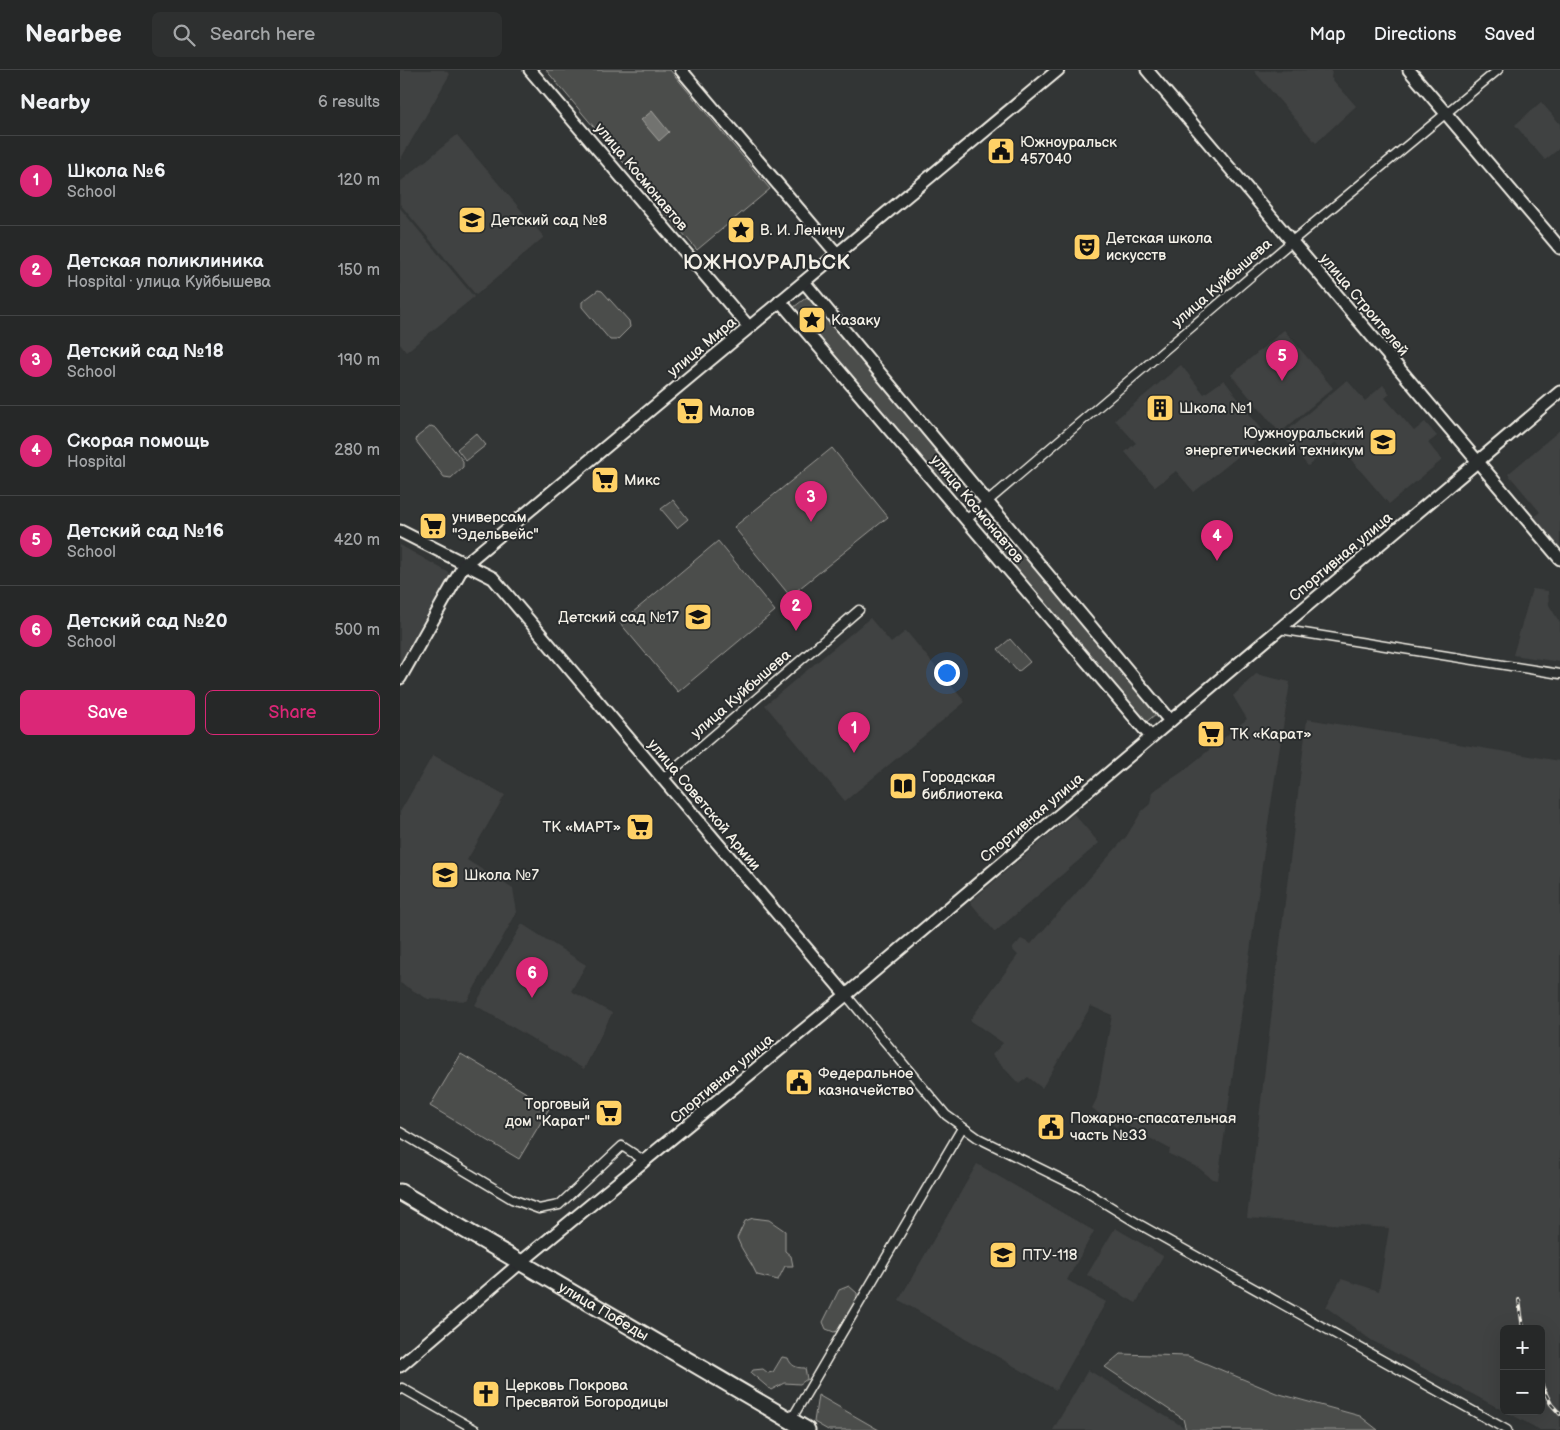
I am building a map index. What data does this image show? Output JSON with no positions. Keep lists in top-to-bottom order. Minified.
{"streets":{"highway":["улица Победы"],"street":["улица Космонавтов","улица Куйбышева","улица Строителей","улица Мира","Спортивная улица","улица Советской Армии"]},"crossings":[["улица Космонавтов","улица Куйбышева"],["улица Космонавтов","улица Мира"],["улица Космонавтов","Спортивная улица"],["улица Куйбышева","улица Строителей"],["улица Куйбышева","улица Советской Армии"],["улица Строителей","Спортивная улица"],["улица Мира","улица Советской Армии"],["Спортивная улица","улица Советской Армии"],["Спортивная улица","улица Победы"]],"districts":["ЮЖНОУРАЛЬСК"],"places":{"public building":["Южноуральск 457040","Федеральное казначейство","Пожарно-спасательная часть №33"],"school or university":["Детский сад №8","Юужноуральский энергетический техникум","Детский сад №17","Школа №7","ПТУ-118"],"place":["В. И. Ленину","Казаку"],"theatre":["Детская школа искусств"],"building":["Школа №1"],"supermarket":["Малов","Микс","универсам \"Эдельвейс\"","ТК «Карат»","ТК «МАРТ»","Торговый дом \"Карат\""],"library":["Городская библиотека"],"church":["Церковь Покрова Пресвятой Богородицы"]},"page":{"header":"Nearbee","search":"Search here","nav":["Map","Directions","Saved"],"heading":["Nearby","6 results"],"list":[{"mark":"1","name":"Школа №6","note":"School","value":"120 m"},{"mark":"2","name":"Детская поликлиника","note":"Hospital · улица Куйбышева","value":"150 m"},{"mark":"3","name":"Детский сад №18","note":"School","value":"190 m"},{"mark":"4","name":"Скорая помощь","note":"Hospital","value":"280 m"},{"mark":"5","name":"Детский сад №16","note":"School","value":"420 m"},{"mark":"6","name":"Детский сад №20","note":"School","value":"500 m"}],"pins":["5","3","4","2","1","6"],"buttons":["Save","Share"],"map_buttons":["+","−"]}}
